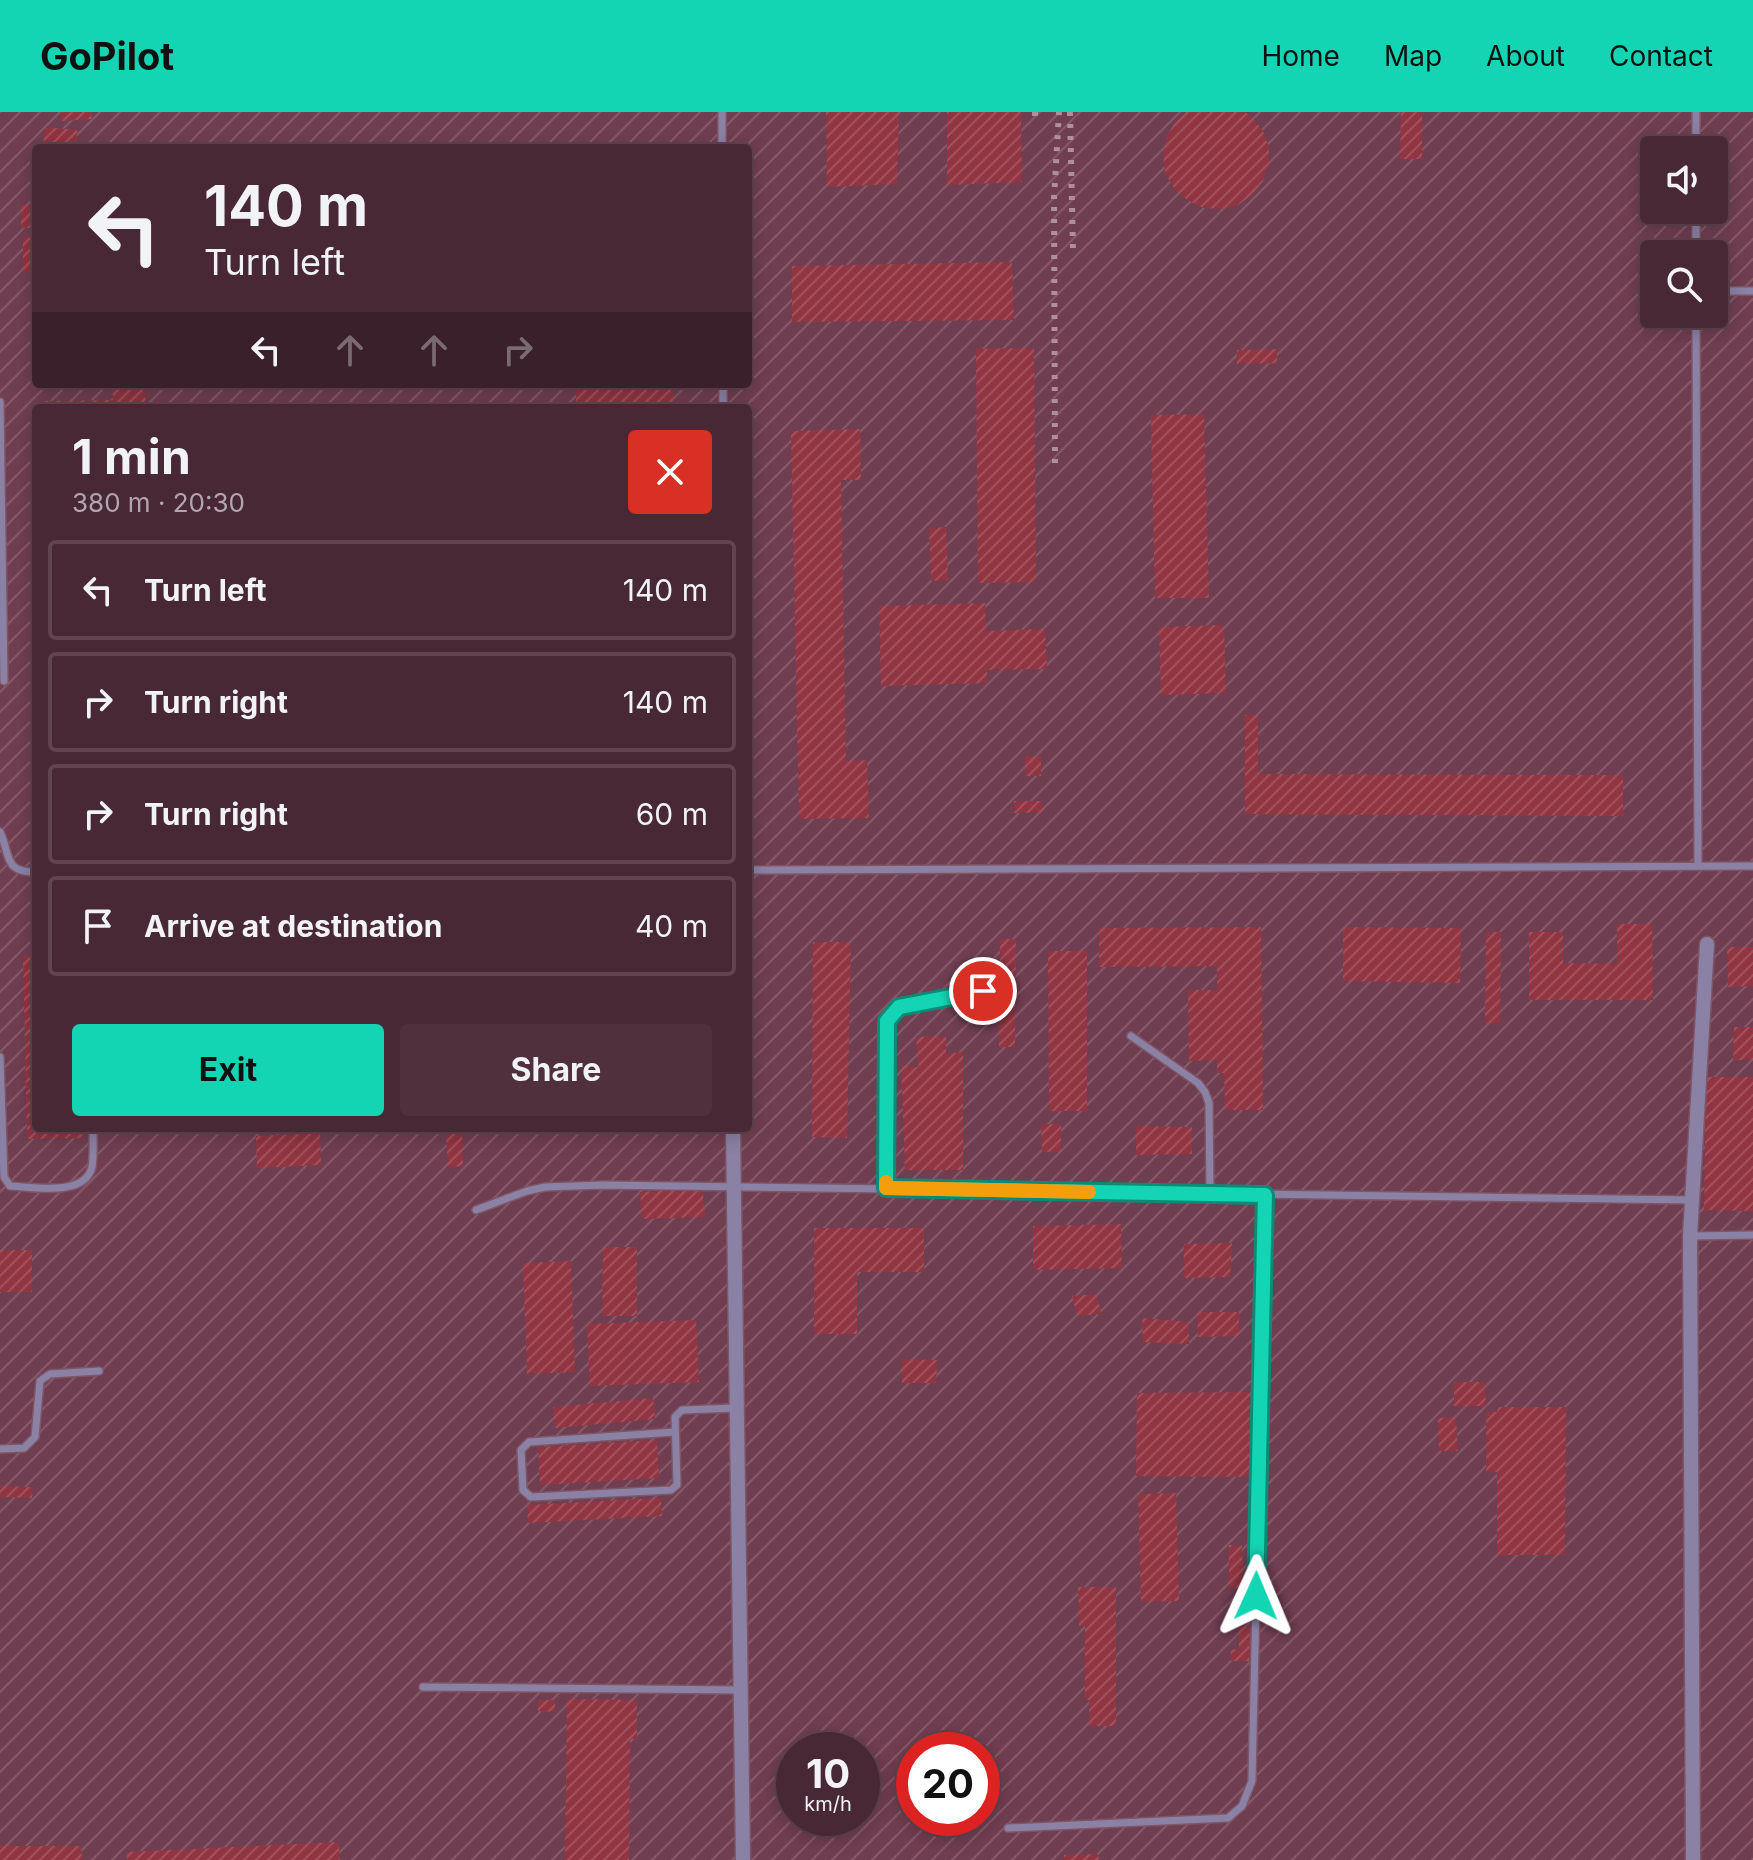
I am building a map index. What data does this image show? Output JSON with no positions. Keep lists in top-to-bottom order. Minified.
{"page":{"header":"GoPilot","nav":["Home","Map","About","Contact"],"turn":["140 m","Turn left"],"heading":["1 min","380 m · 20:30"],"list":[{"name":"Turn left","value":"140 m"},{"name":"Turn right","value":"140 m"},{"name":"Turn right","value":"60 m"},{"name":"Arrive at destination","value":"40 m"}],"buttons":["Exit","Share"],"speed":"10 km/h","limit":"20"}}
